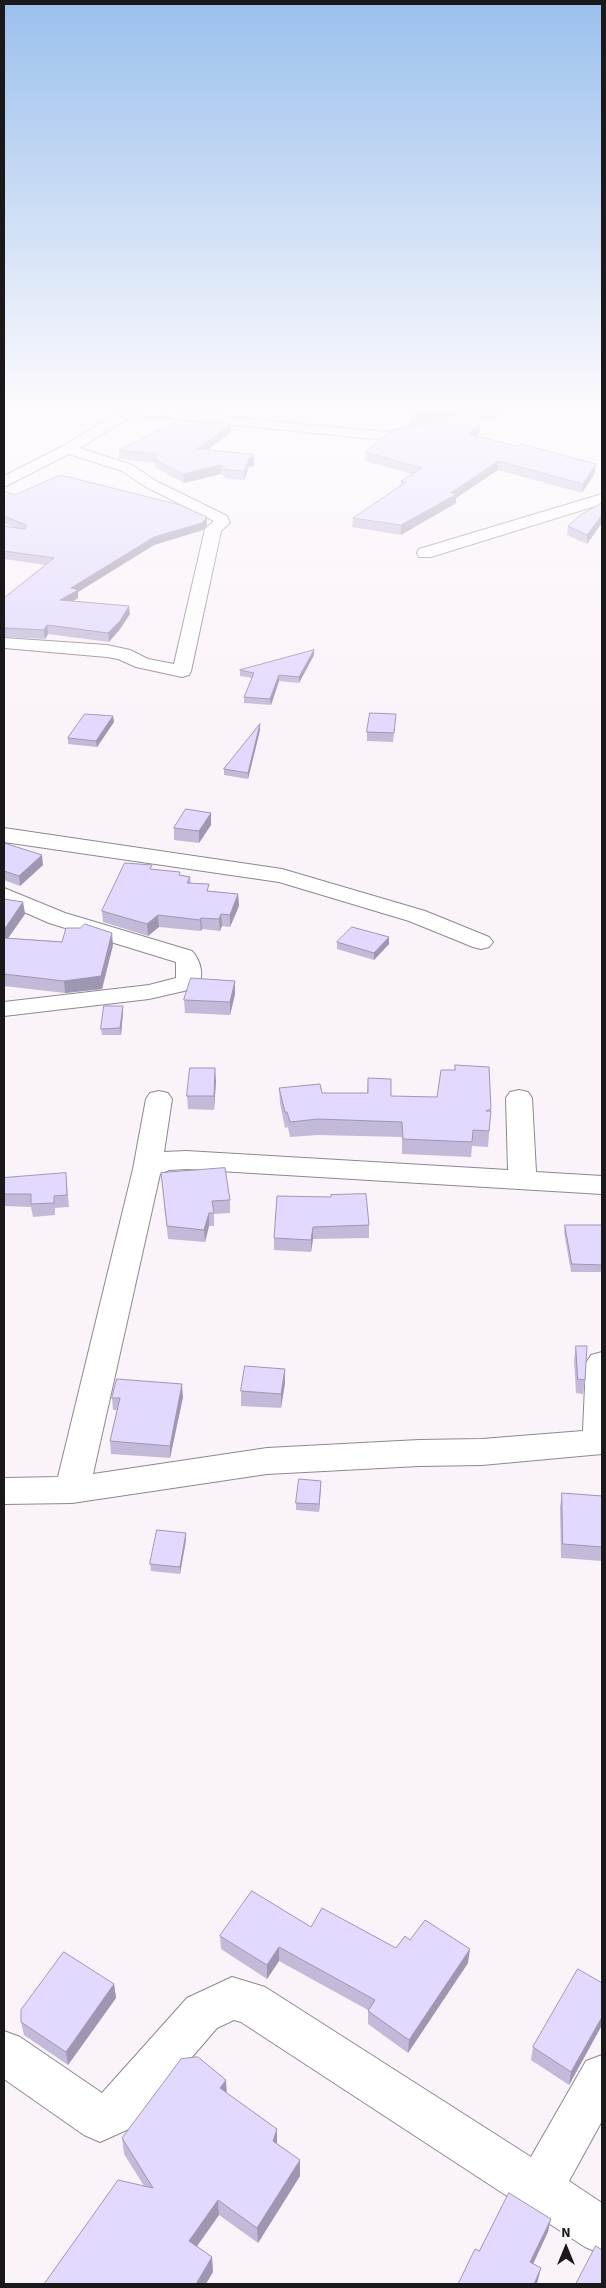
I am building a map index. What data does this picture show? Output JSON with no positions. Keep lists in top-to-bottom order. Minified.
{"north":"top"}
